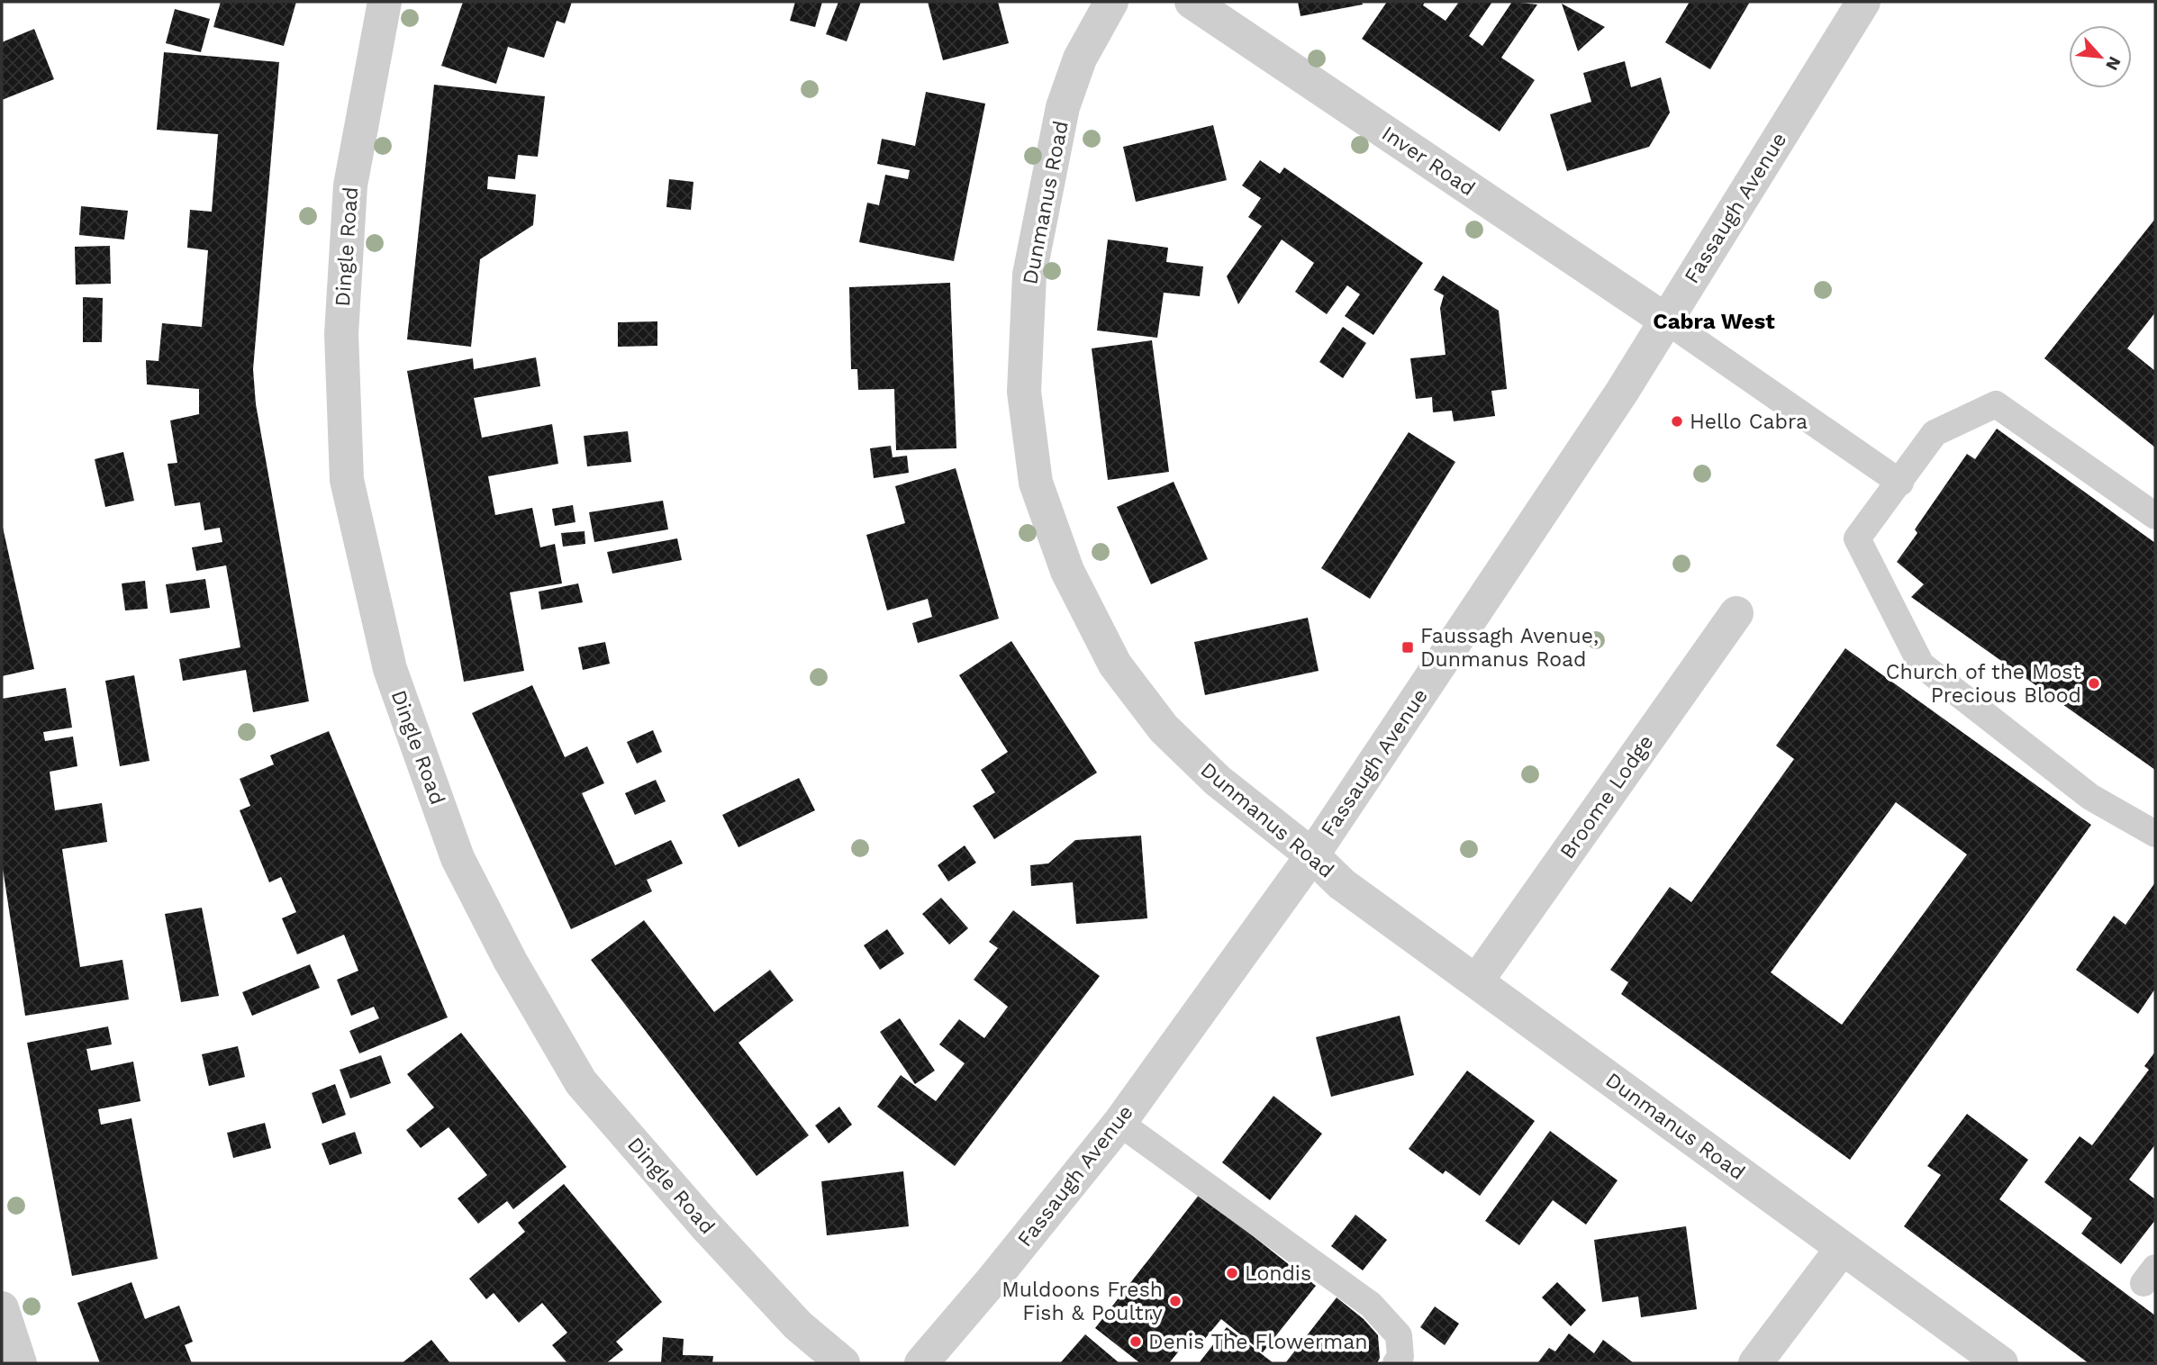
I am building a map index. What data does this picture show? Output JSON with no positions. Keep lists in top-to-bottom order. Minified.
{"streets":{"street":["Inver Road","Dunmanus Road","Fassaugh Avenue","Dingle Road","Broome Lodge"]},"crossings":[["Inver Road","Fassaugh Avenue"],["Dunmanus Road","Fassaugh Avenue"],["Dunmanus Road","Broome Lodge"]],"districts":["Cabra West"],"places":{"other":["Hello Cabra","Church of the Most Precious Blood","Londis","Muldoons Fresh Fish & Poultry","Denis The Flowerman"],"transit":["Faussagh Avenue, Dunmanus Road"]},"north":"bottom right"}
